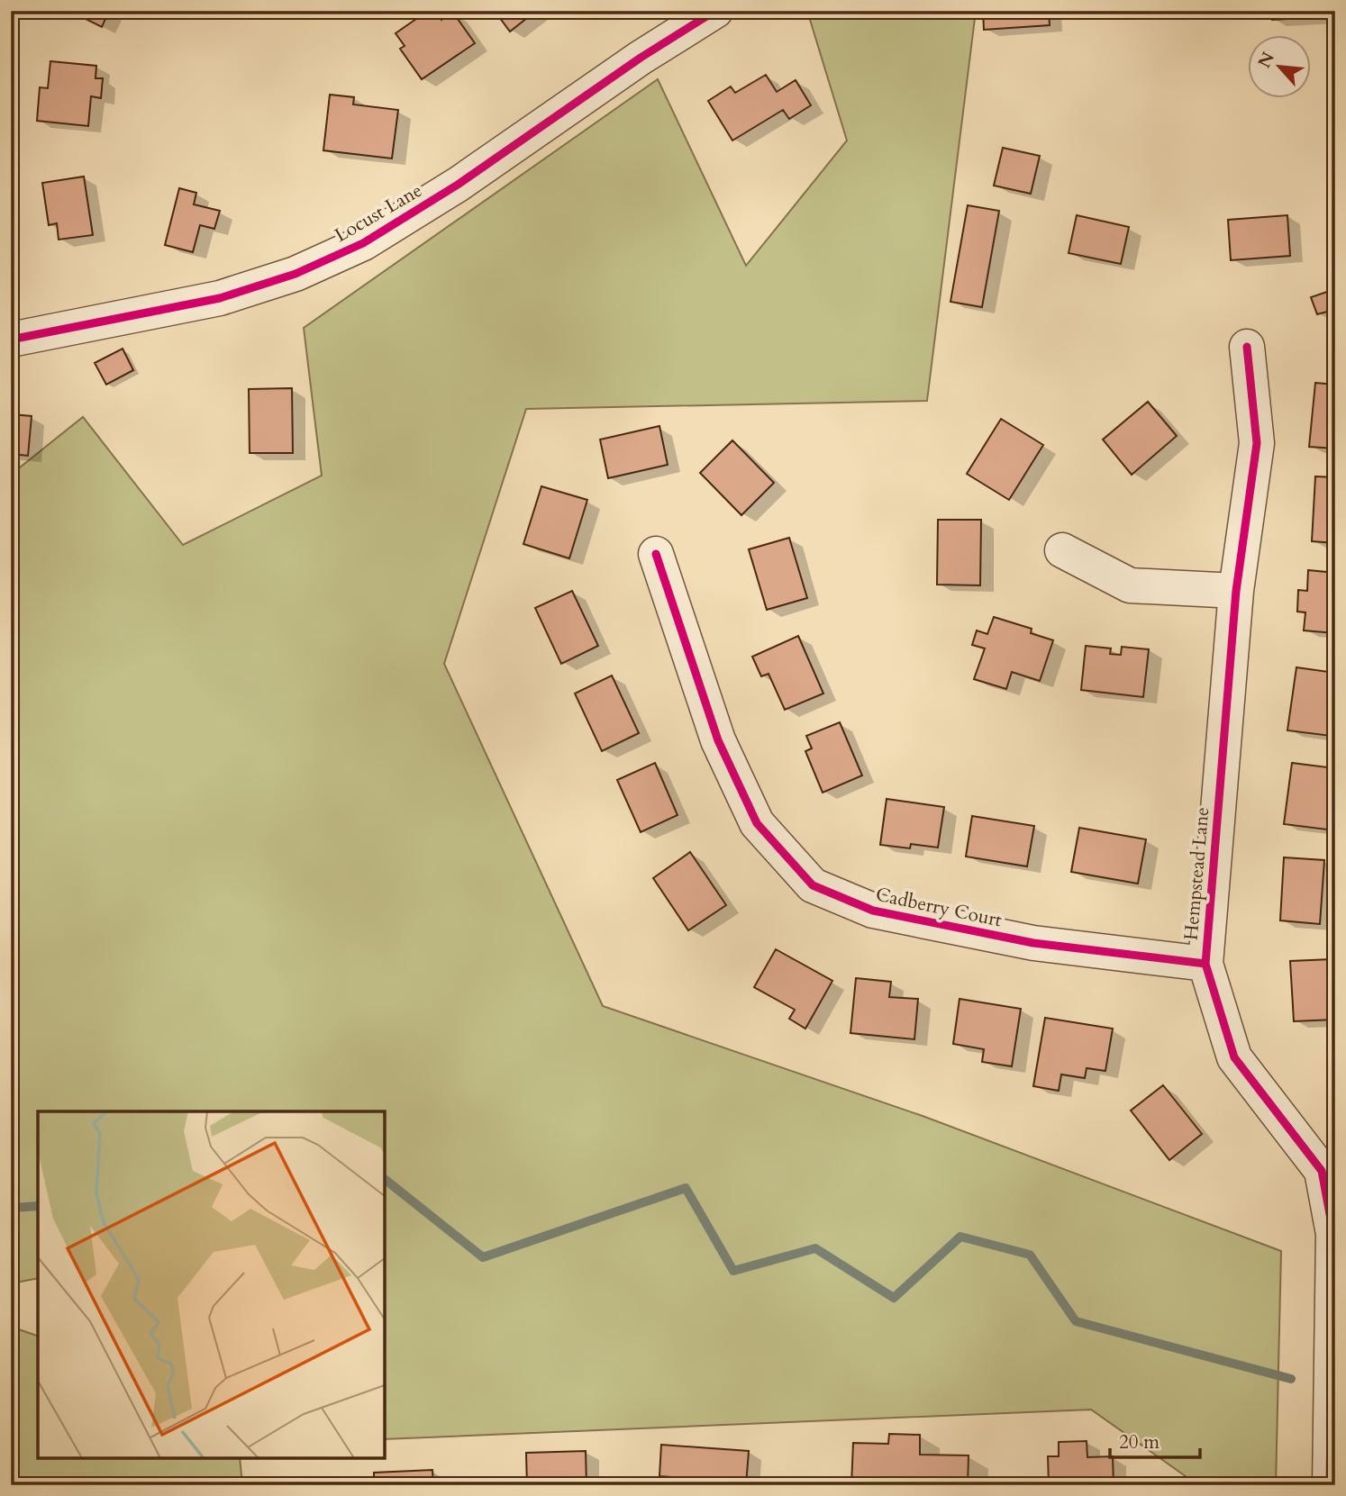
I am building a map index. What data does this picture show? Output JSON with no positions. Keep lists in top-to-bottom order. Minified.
{"streets":{"street":["Locust Lane","Hempstead Lane","Cadberry Court"]},"crossings":[["Hempstead Lane","Cadberry Court"]],"scale_bar":"20 m","north":"top left"}
